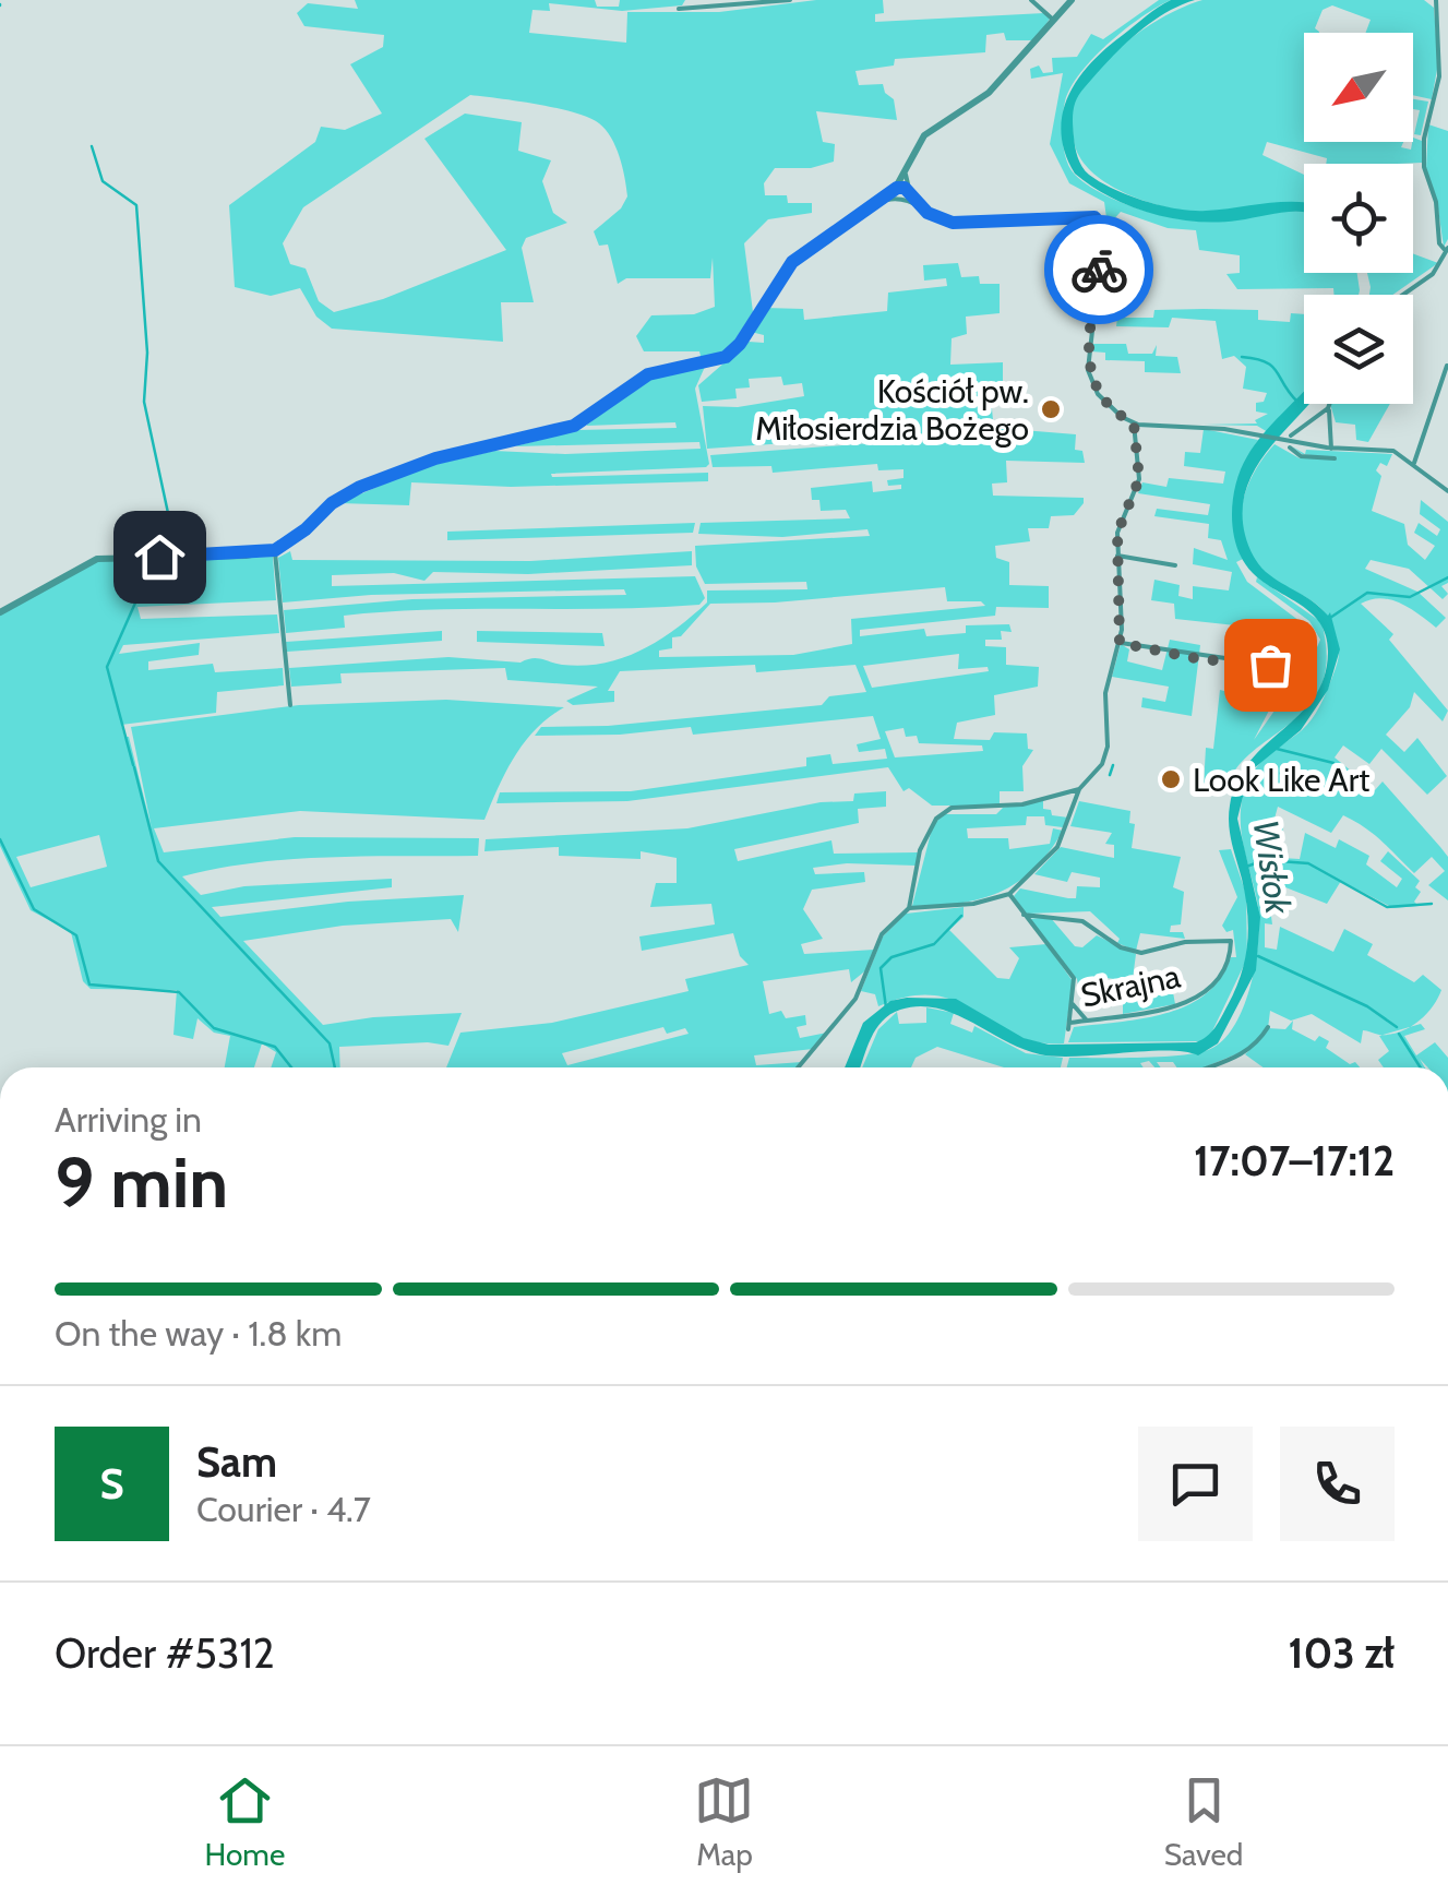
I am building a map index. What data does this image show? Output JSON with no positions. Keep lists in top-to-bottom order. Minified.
{"streets":{"street":["Skrajna"]},"water":["Wisłok"],"places":["Kościół pw. Miłosierdzia Bożego","Look Like Art"],"north":"bottom left","page":{"heading":["9 min","Arriving in","17:07–17:12"],"panel":["Sam","Courier · 4.7","Order #5312","103 zł"],"bar":"On the way · 1.8 km","round":"S","tabs":["Home","Map","Saved"]}}
